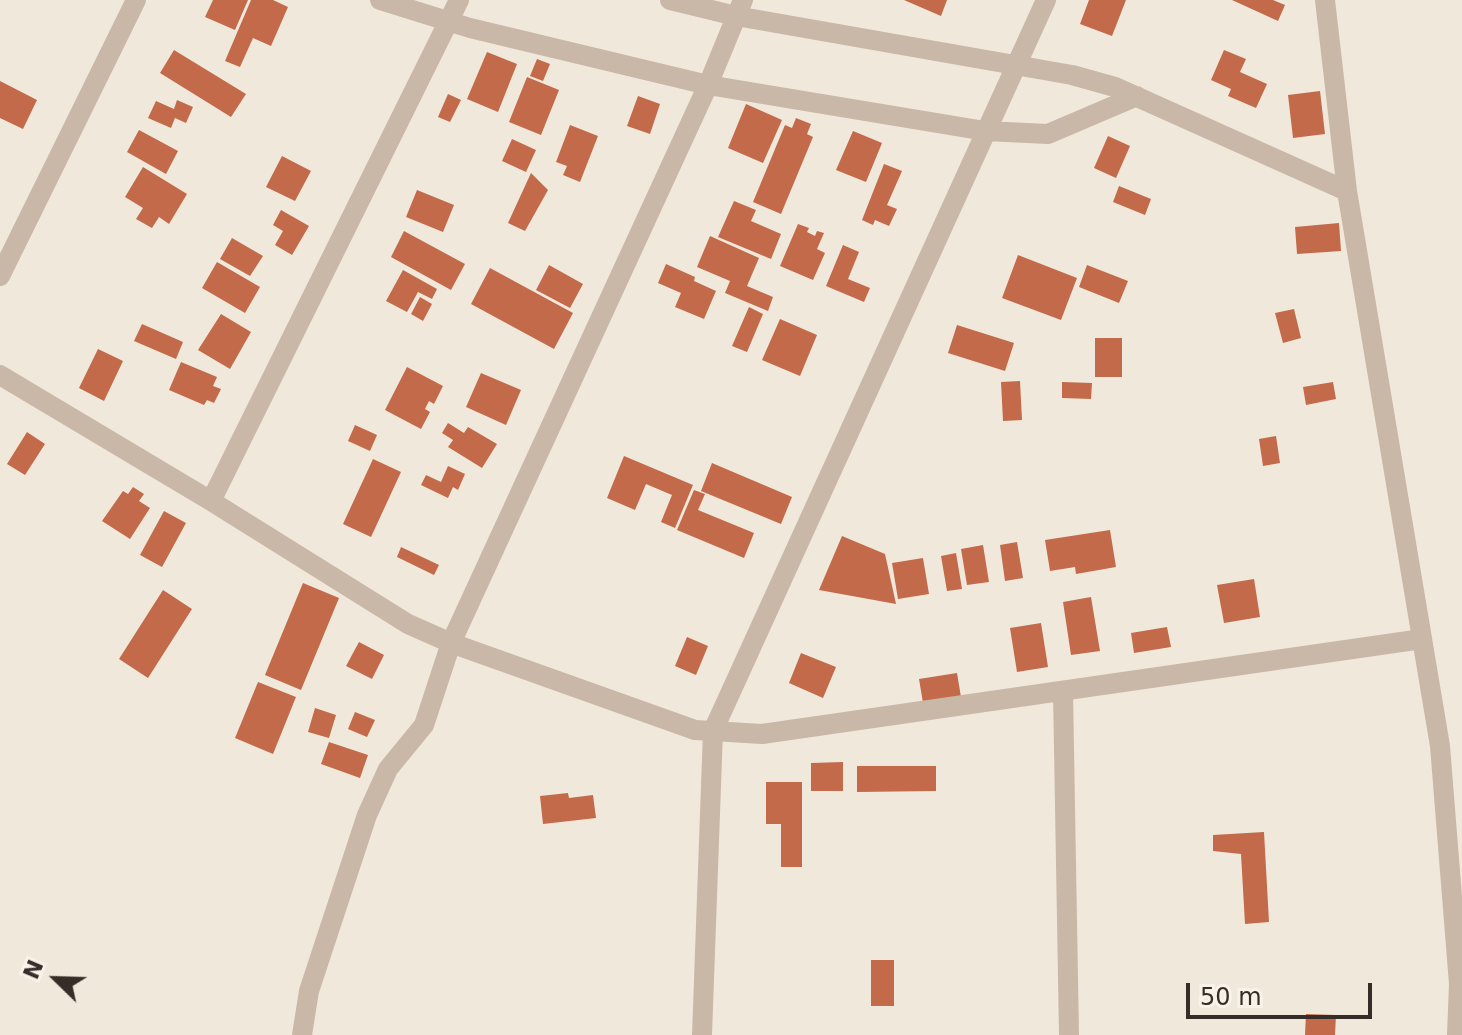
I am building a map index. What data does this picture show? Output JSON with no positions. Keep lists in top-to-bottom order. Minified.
{"scale_bar":"50 m","north":"top left"}
